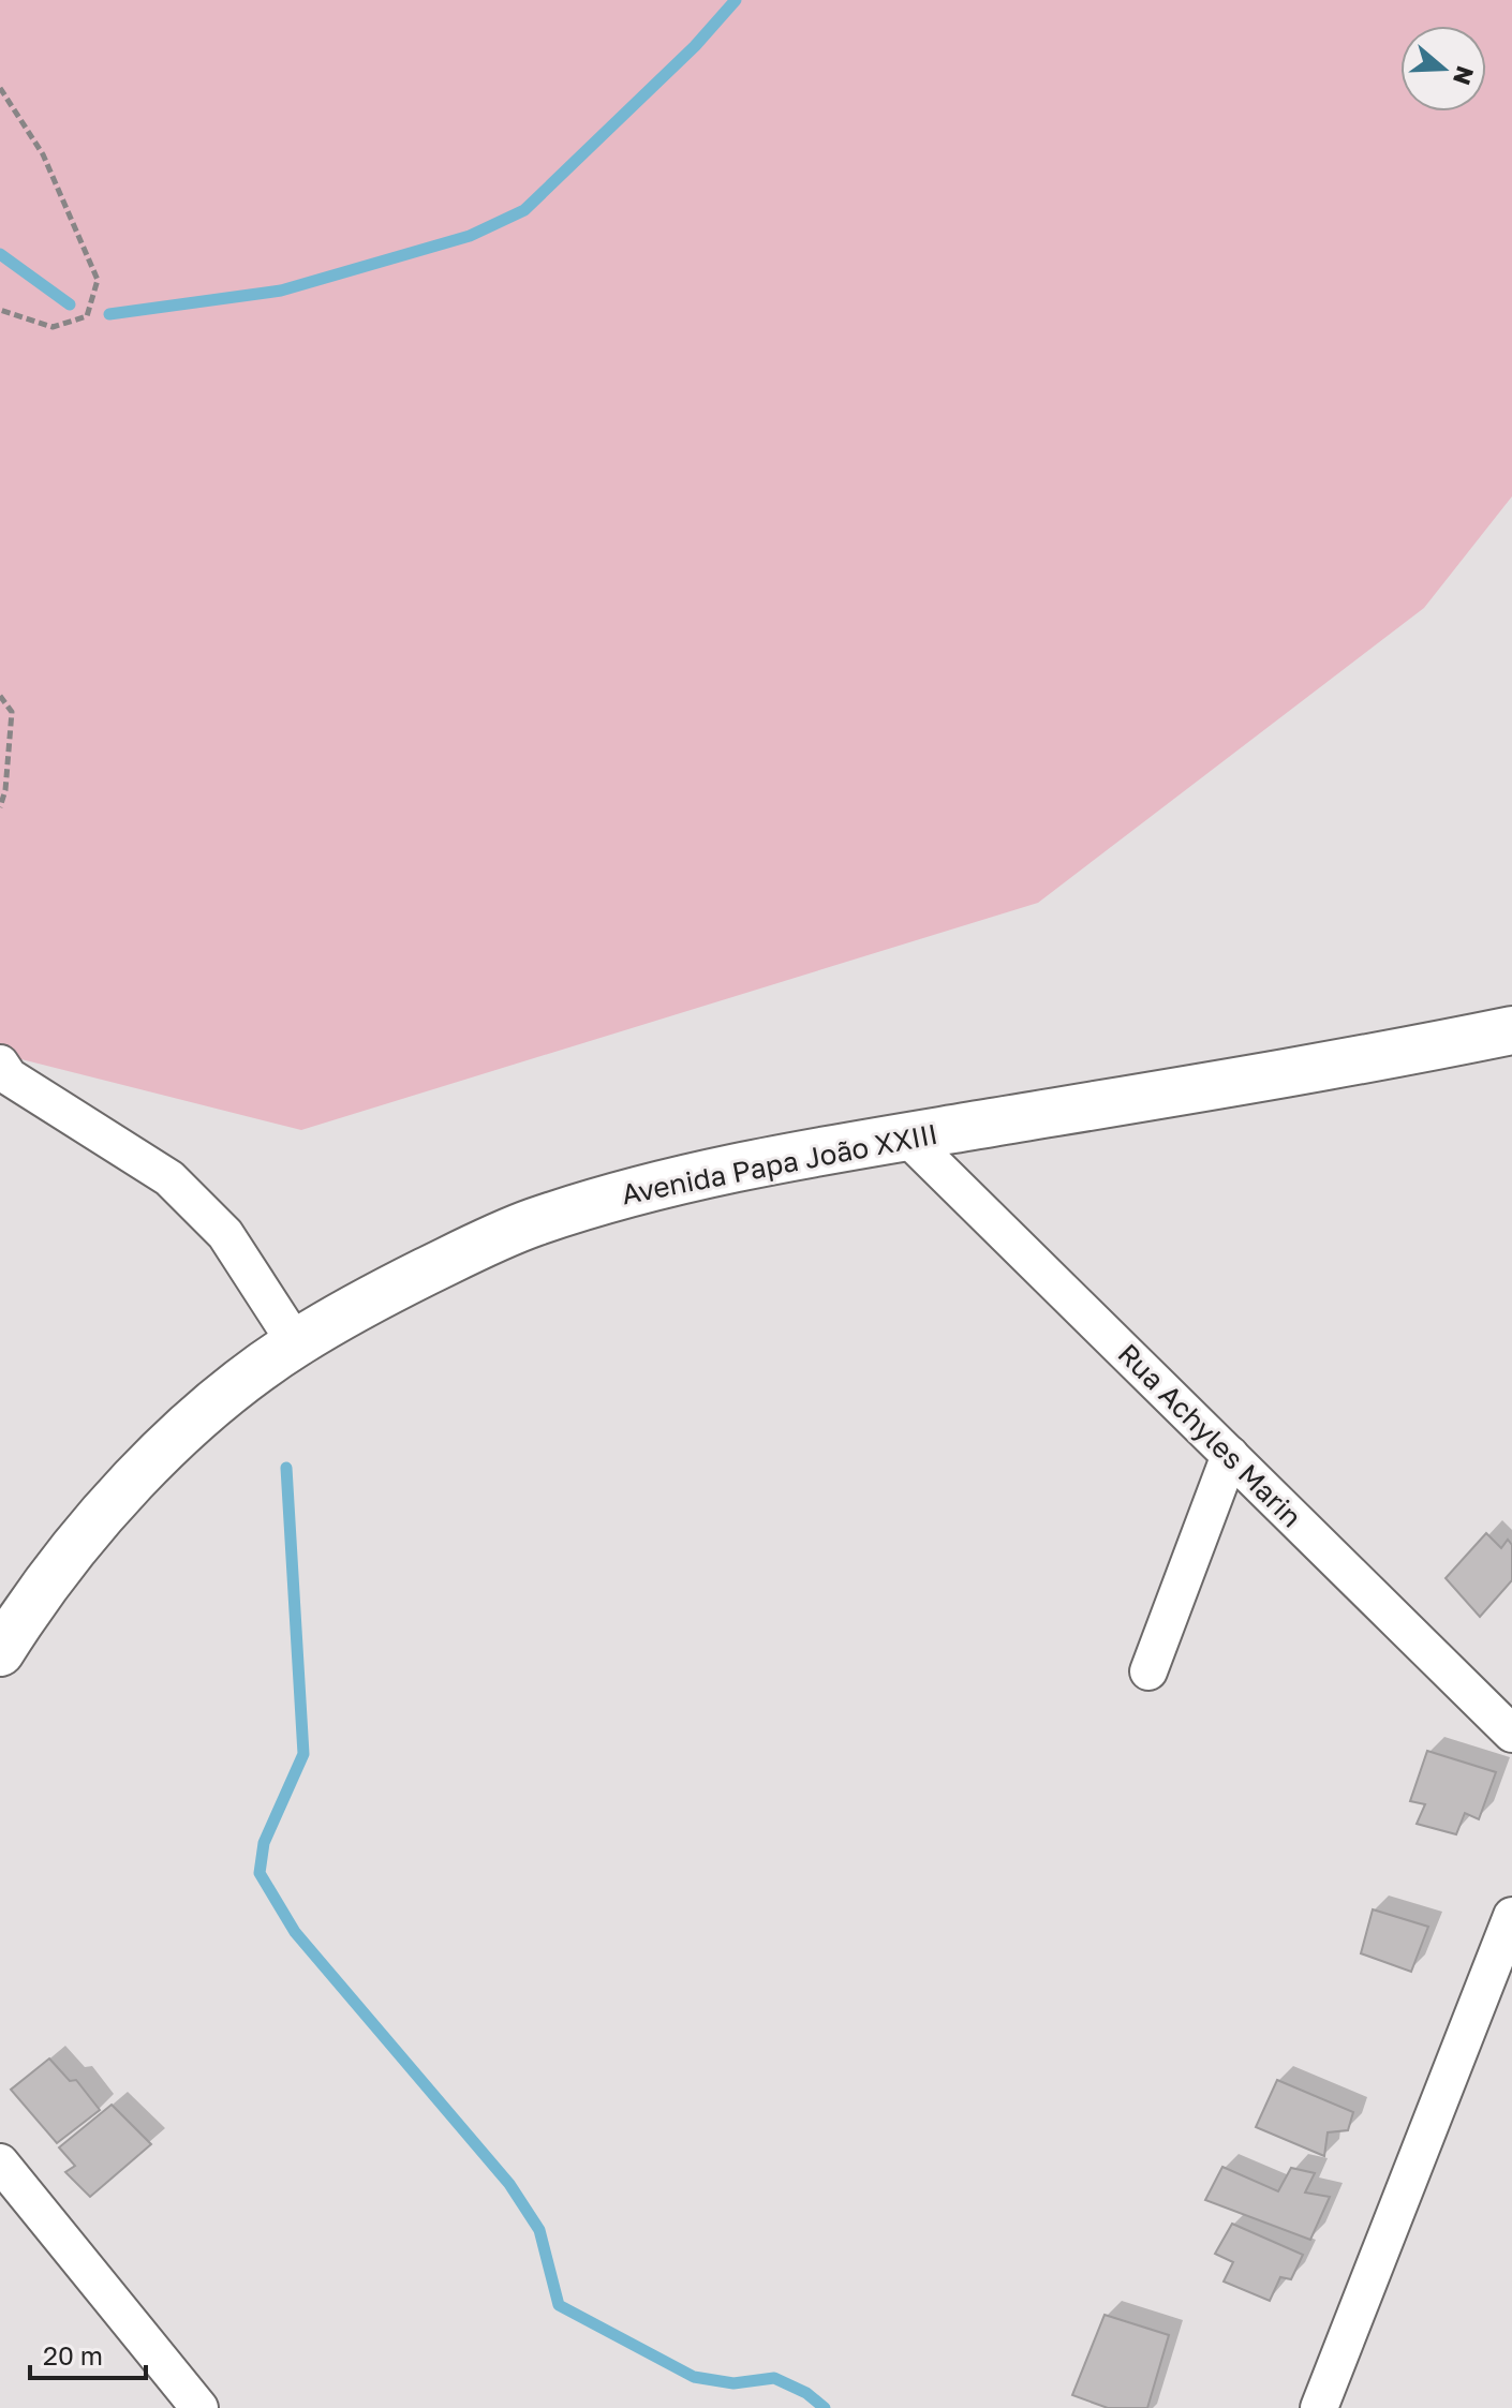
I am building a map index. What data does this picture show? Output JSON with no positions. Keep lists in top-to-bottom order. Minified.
{"streets":{"main road":["Avenida Papa João XXIII"],"street":["Rua Achyles Marin"]},"crossings":[["Avenida Papa João XXIII","Rua Achyles Marin"]],"scale_bar":"20 m","north":"right"}
